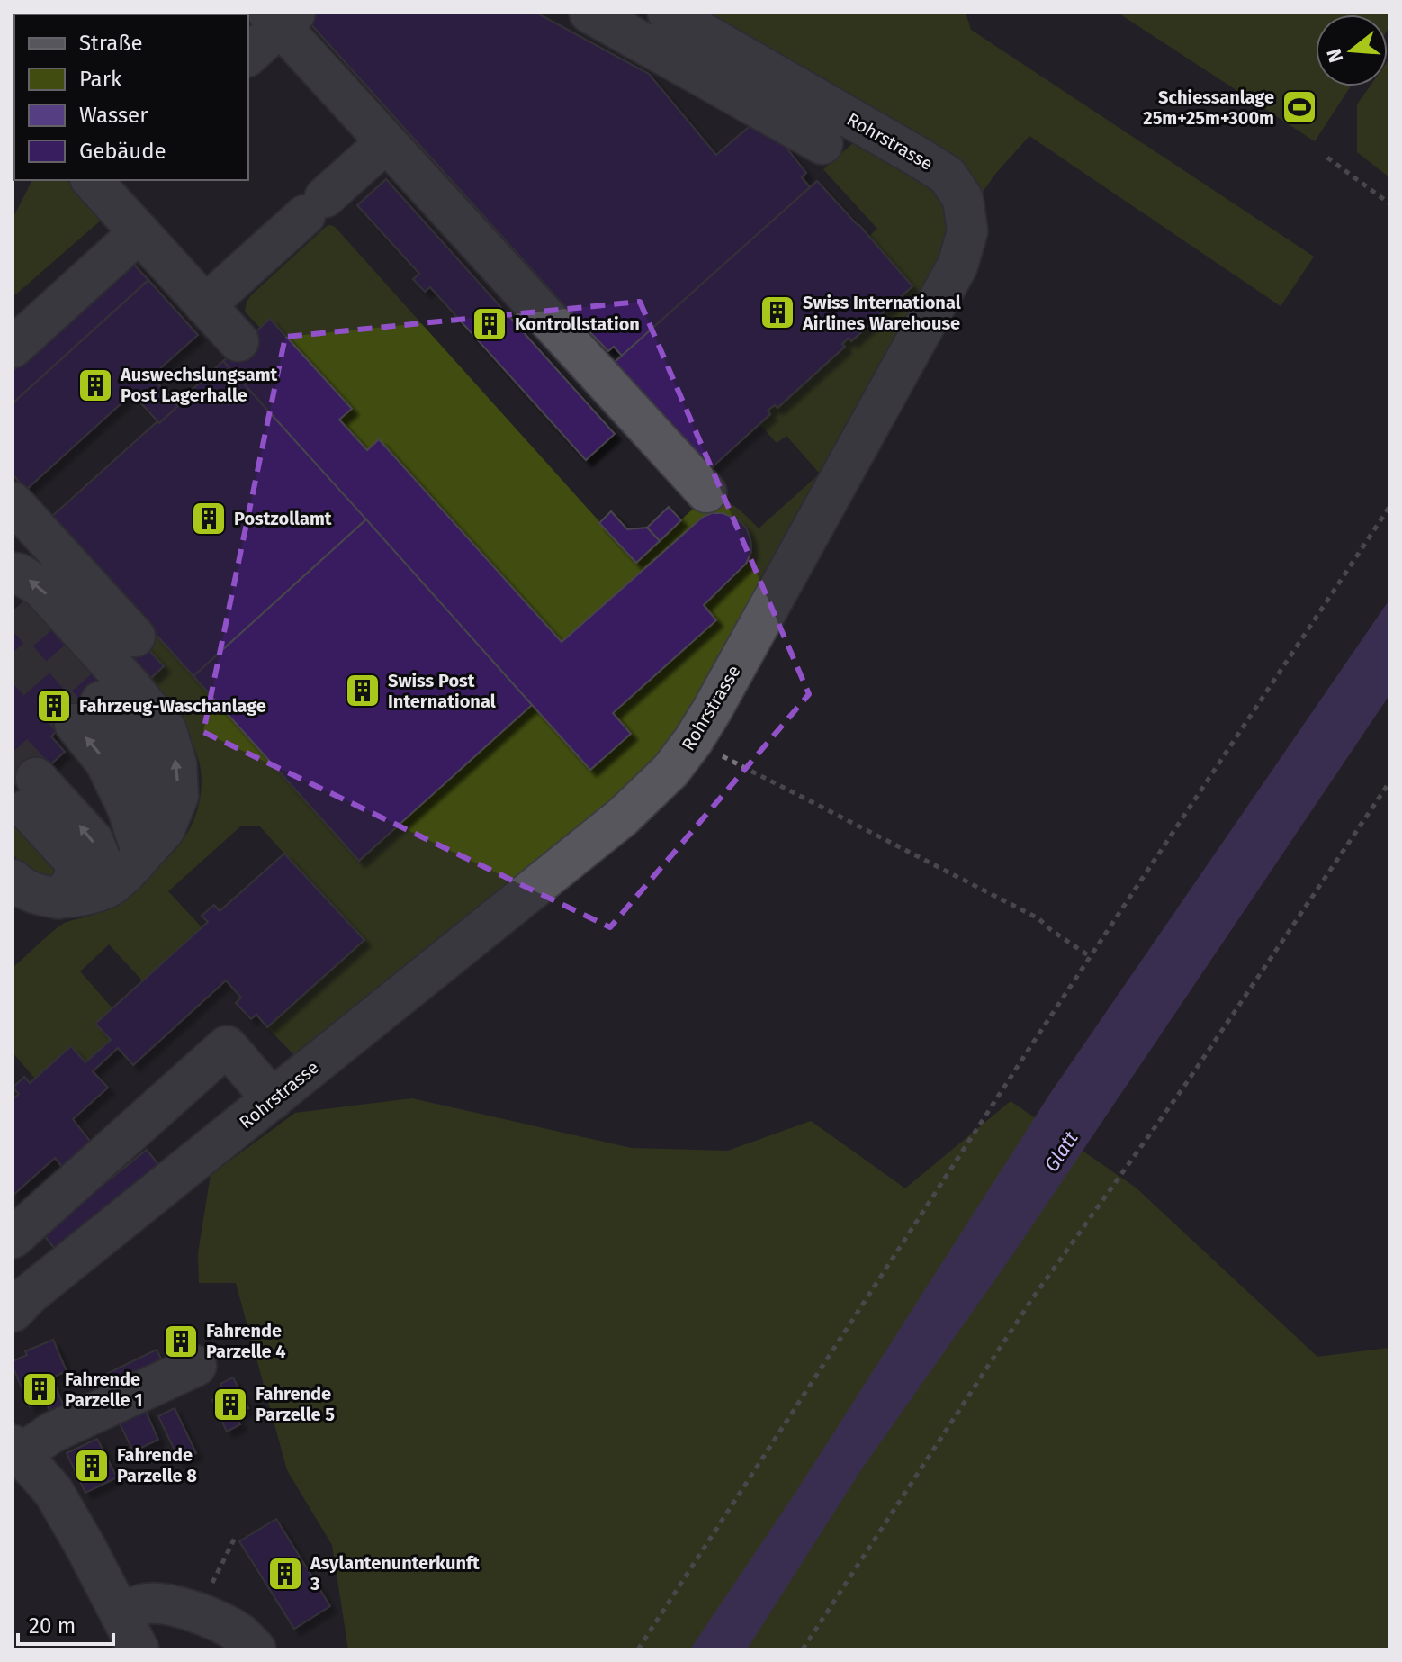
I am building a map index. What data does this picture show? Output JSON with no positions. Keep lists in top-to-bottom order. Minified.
{"streets":{"lane":["Rohrstrasse"]},"water":["Glatt"],"places":{"sports":["Schiessanlage 25m+25m+300m"],"building":["Swiss International Airlines Warehouse","Kontrollstation","Auswechslungsamt Post Lagerhalle","Postzollamt","Swiss Post International","Fahrzeug-Waschanlage","Fahrende Parzelle 4","Fahrende Parzelle 1","Fahrende Parzelle 5","Fahrende Parzelle 8","Asylantenunterkunft 3"]},"legend":["Straße","Park","Wasser","Gebäude"],"scale_bar":"20 m","north":"left"}
